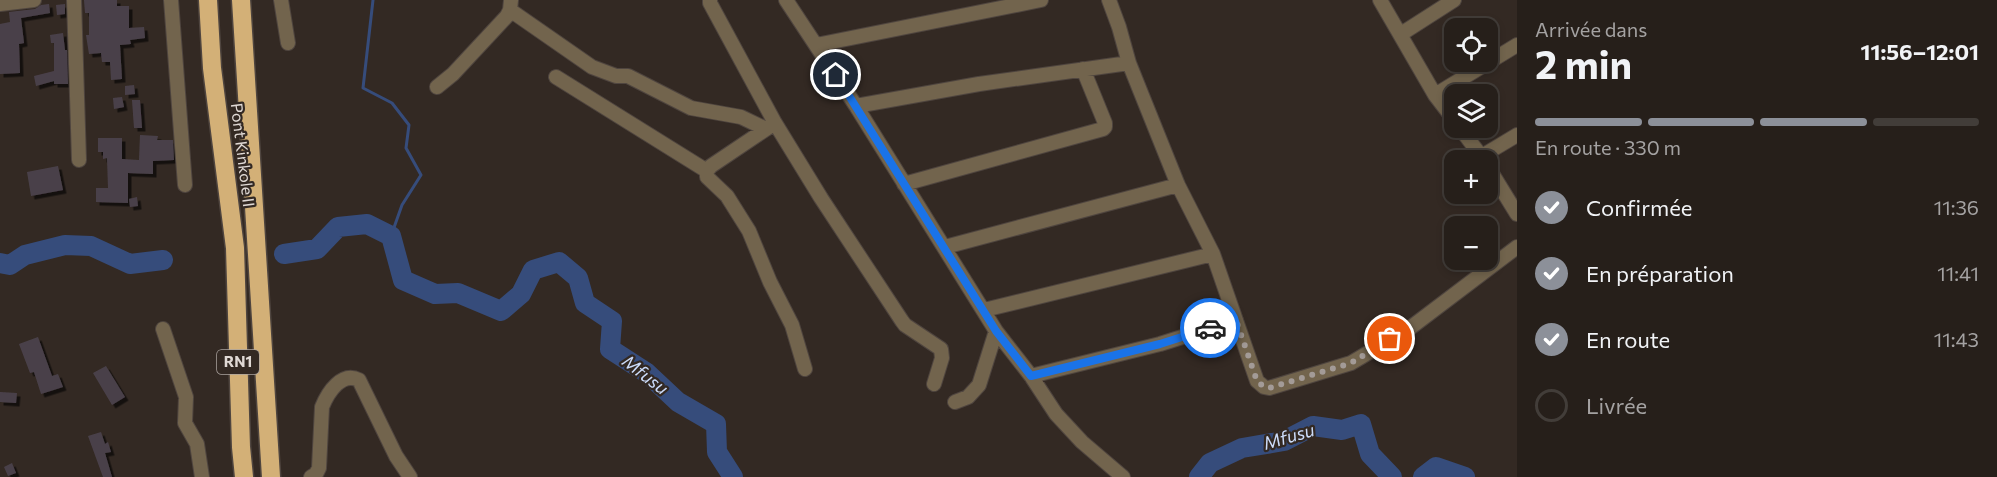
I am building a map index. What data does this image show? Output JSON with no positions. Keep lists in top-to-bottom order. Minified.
{"streets":{"highway":["Pont Kinkole II","RN1"]},"water":["Mfusu"],"page":{"heading":["2 min","Arrivée dans","11:56–12:01"],"map_buttons":["+","−"],"bar":"En route · 330 m","list":[["Confirmée","11:36"],["En préparation","11:41"],["En route","11:43"],"Livrée"]}}
